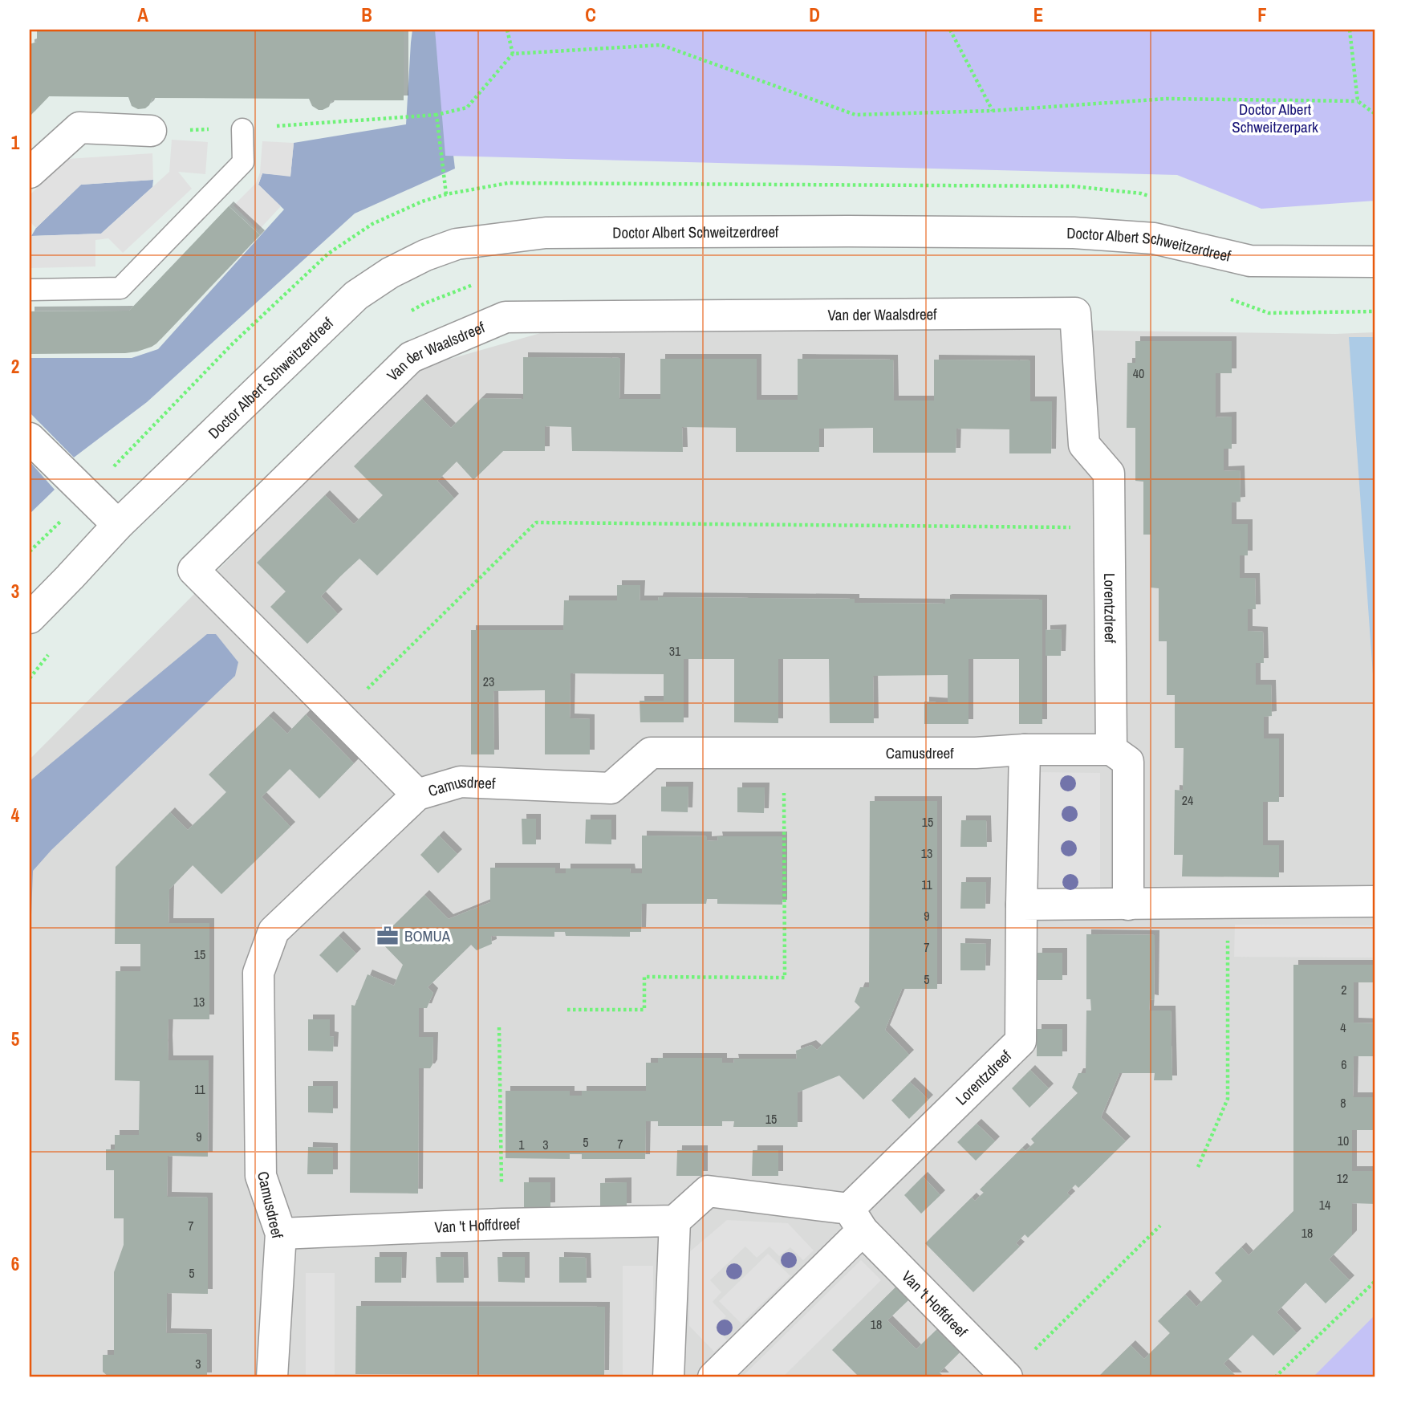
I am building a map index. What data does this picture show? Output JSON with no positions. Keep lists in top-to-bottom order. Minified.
{"streets":{"street":["Doctor Albert Schweitzerdreef","Van der Waalsdreef","Lorentzdreef","Camusdreef","Van 't Hoffdreef"]},"crossings":[["Van der Waalsdreef","Lorentzdreef"],["Van der Waalsdreef","Camusdreef"],["Lorentzdreef","Camusdreef"],["Lorentzdreef","Van 't Hoffdreef"],["Camusdreef","Van 't Hoffdreef"]],"parks":["Doctor Albert Schweitzerpark"],"places":{"office":["BOMUA"]},"house_numbers":["40","31","23","24","15","13","11","9","7","15","5","2","13","4","6","11","8","15","9","10","5","7","1","3","12","14","7","18","5","18","3"],"grid":{"columns":["A","B","C","D","E","F"],"rows":["1","2","3","4","5","6"]}}
